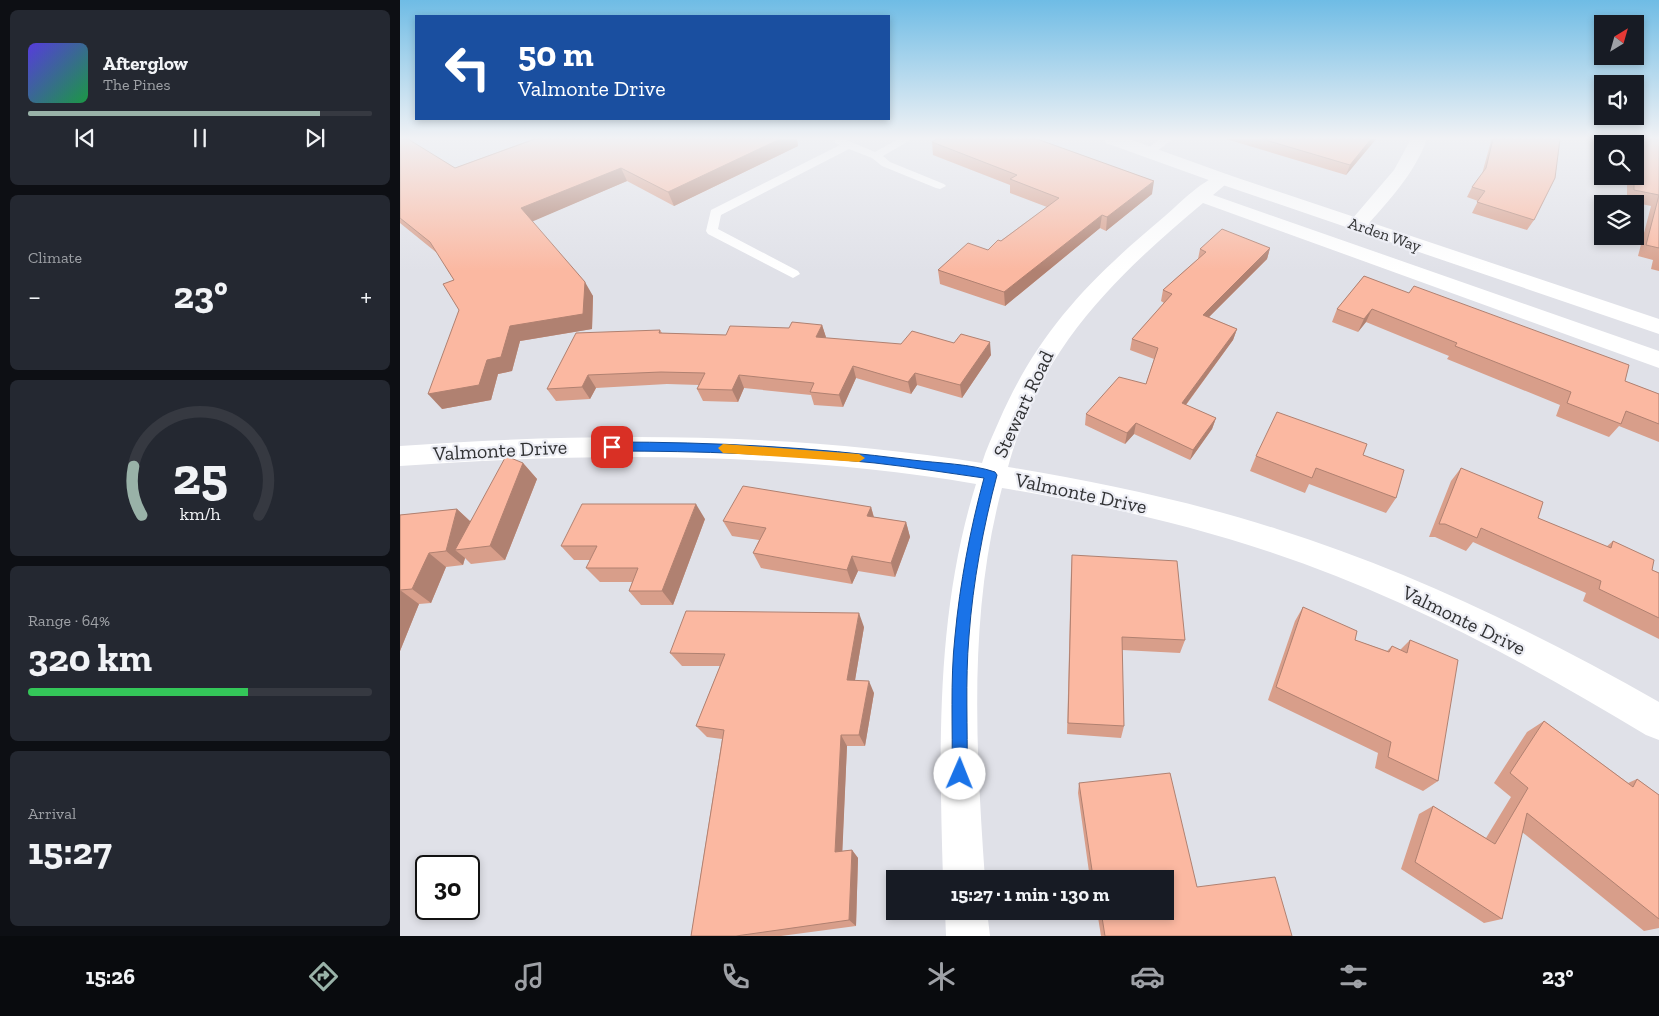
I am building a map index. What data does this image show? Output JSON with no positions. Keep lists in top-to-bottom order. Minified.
{"streets":{"street":["Arden Way","Stewart Road","Valmonte Drive"]},"crossings":[["Stewart Road","Valmonte Drive"]],"north":"top right","page":{"turn":["50 m","Valmonte Drive"],"song":["Afterglow","The Pines"],"tile":["Climate",["Range · 64%","320 km"],["Arrival","15:27"]],"heat":["−","23°","+"],"limit":"30","trip":"15:27 · 1 min · 130 m","tabs":["15:26","23°"],"gauge":["25","km/h"]}}
